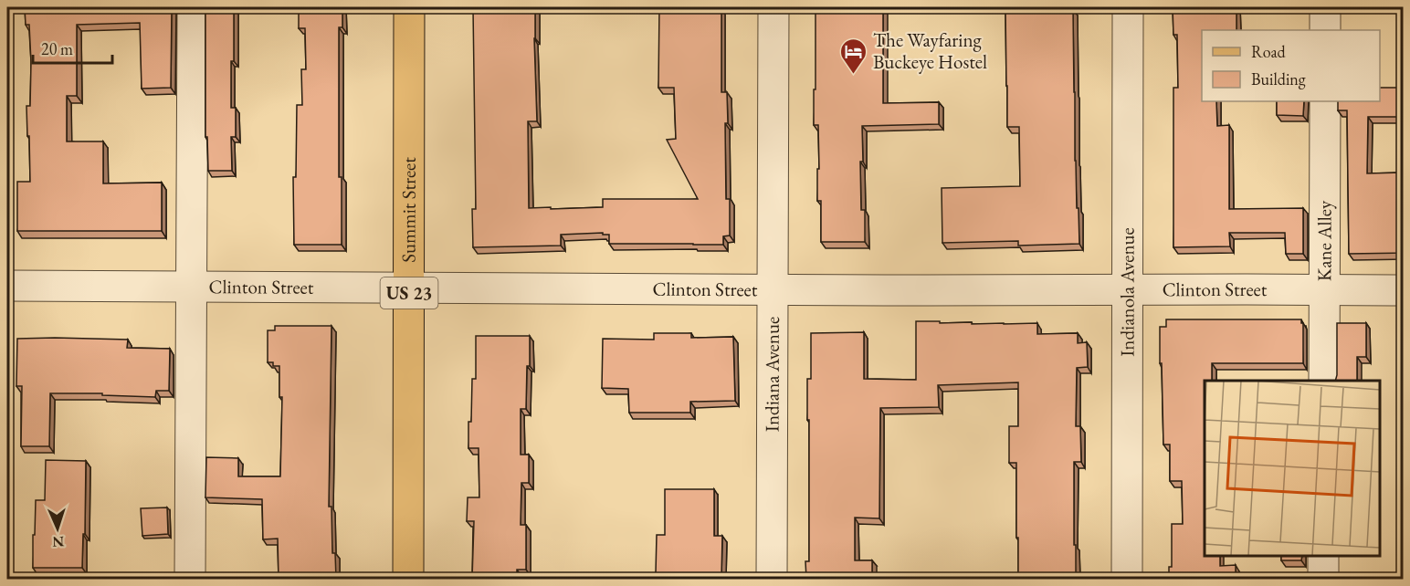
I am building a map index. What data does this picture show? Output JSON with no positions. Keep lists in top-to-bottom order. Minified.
{"streets":{"main road":["Summit Street","US 23"],"street":["Kane Alley","Clinton Street","Indianola Avenue","Indiana Avenue"]},"crossings":[["Summit Street","Clinton Street"],["Kane Alley","Clinton Street"],["Clinton Street","Indianola Avenue"],["Clinton Street","Indiana Avenue"]],"places":{"hotel":["The Wayfaring Buckeye Hostel"]},"legend":["Road","Building"],"scale_bar":"20 m","north":"bottom"}
